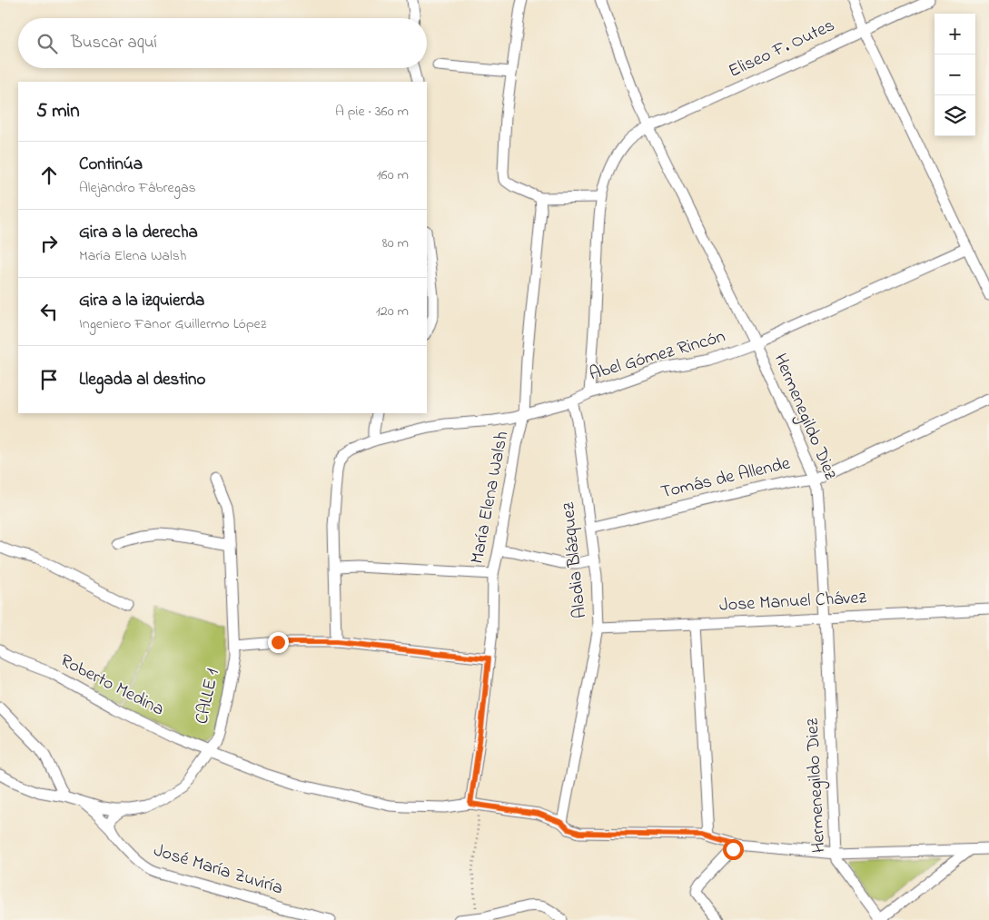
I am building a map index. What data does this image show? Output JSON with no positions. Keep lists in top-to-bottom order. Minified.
{"streets":{"street":["Eliseo F. Outes","Abel Gómez Rincón","Hermenegildo Diez","Tomás de Allende","María Elena Walsh","Aladia Blázquez","Jose Manuel Chávez","Roberto Medina","CALLE 1","José María Zuviría"]},"crossings":[["Eliseo F. Outes","Abel Gómez Rincón"],["Eliseo F. Outes","Hermenegildo Diez"],["Abel Gómez Rincón","Hermenegildo Diez"],["Abel Gómez Rincón","María Elena Walsh"],["Abel Gómez Rincón","Aladia Blázquez"],["Hermenegildo Diez","Tomás de Allende"],["Hermenegildo Diez","Jose Manuel Chávez"],["Hermenegildo Diez","Roberto Medina"],["Tomás de Allende","Aladia Blázquez"],["María Elena Walsh","Roberto Medina"],["Aladia Blázquez","Jose Manuel Chávez"],["Aladia Blázquez","Roberto Medina"],["Roberto Medina","CALLE 1"],["CALLE 1","José María Zuviría"]],"page":{"map_buttons":["+","−"],"search":"Buscar aquí","heading":["5 min","A pie · 360 m"],"list":[["Continúa","Alejandro Fábregas","160 m"],["Gira a la derecha","María Elena Walsh","80 m"],["Gira a la izquierda","Ingeniero Fanor Guillermo López","120 m"],"Llegada al destino"]}}
